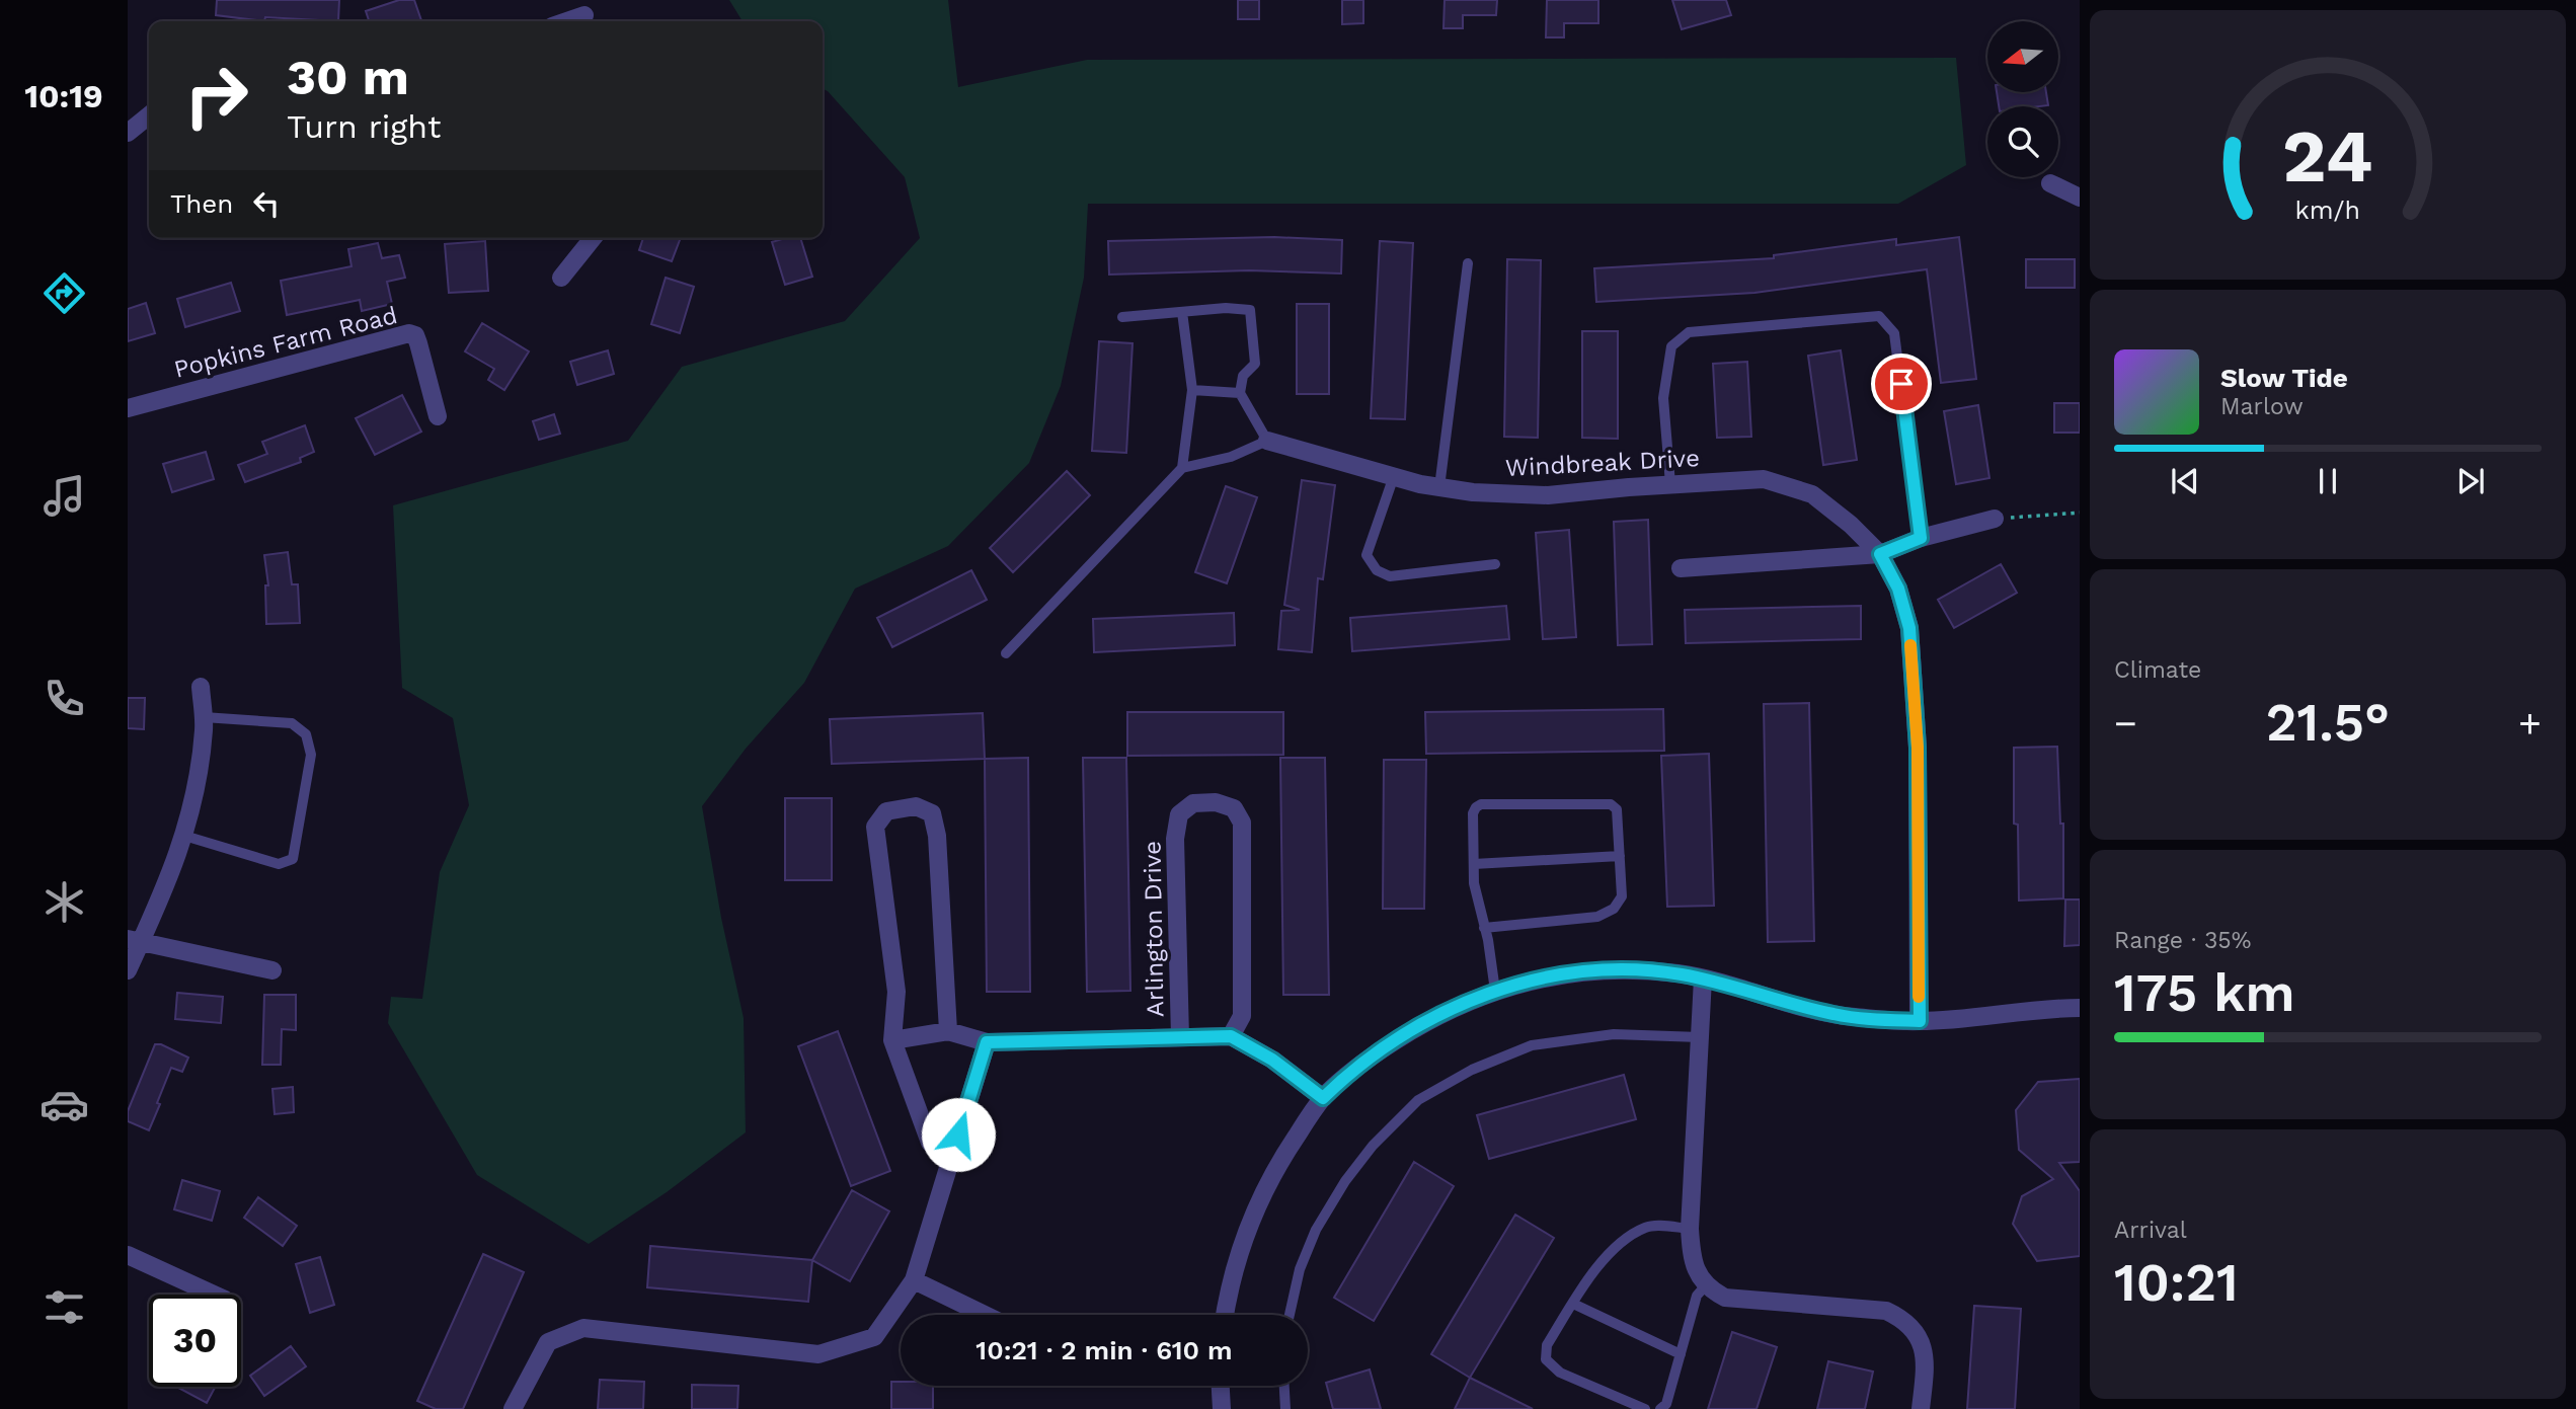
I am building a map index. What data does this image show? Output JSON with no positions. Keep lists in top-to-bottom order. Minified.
{"streets":{"street":["Popkins Farm Road","Windbreak Drive","Arlington Drive"]},"north":"left","page":{"tabs":"10:19","turn":["30 m","Turn right"],"then":"Then","song":["Slow Tide","Marlow"],"tile":["Climate",["Range · 35%","175 km"],["Arrival","10:21"]],"heat":["−","21.5°","+"],"limit":"30","trip":"10:21 · 2 min · 610 m","gauge":["24","km/h"]}}
